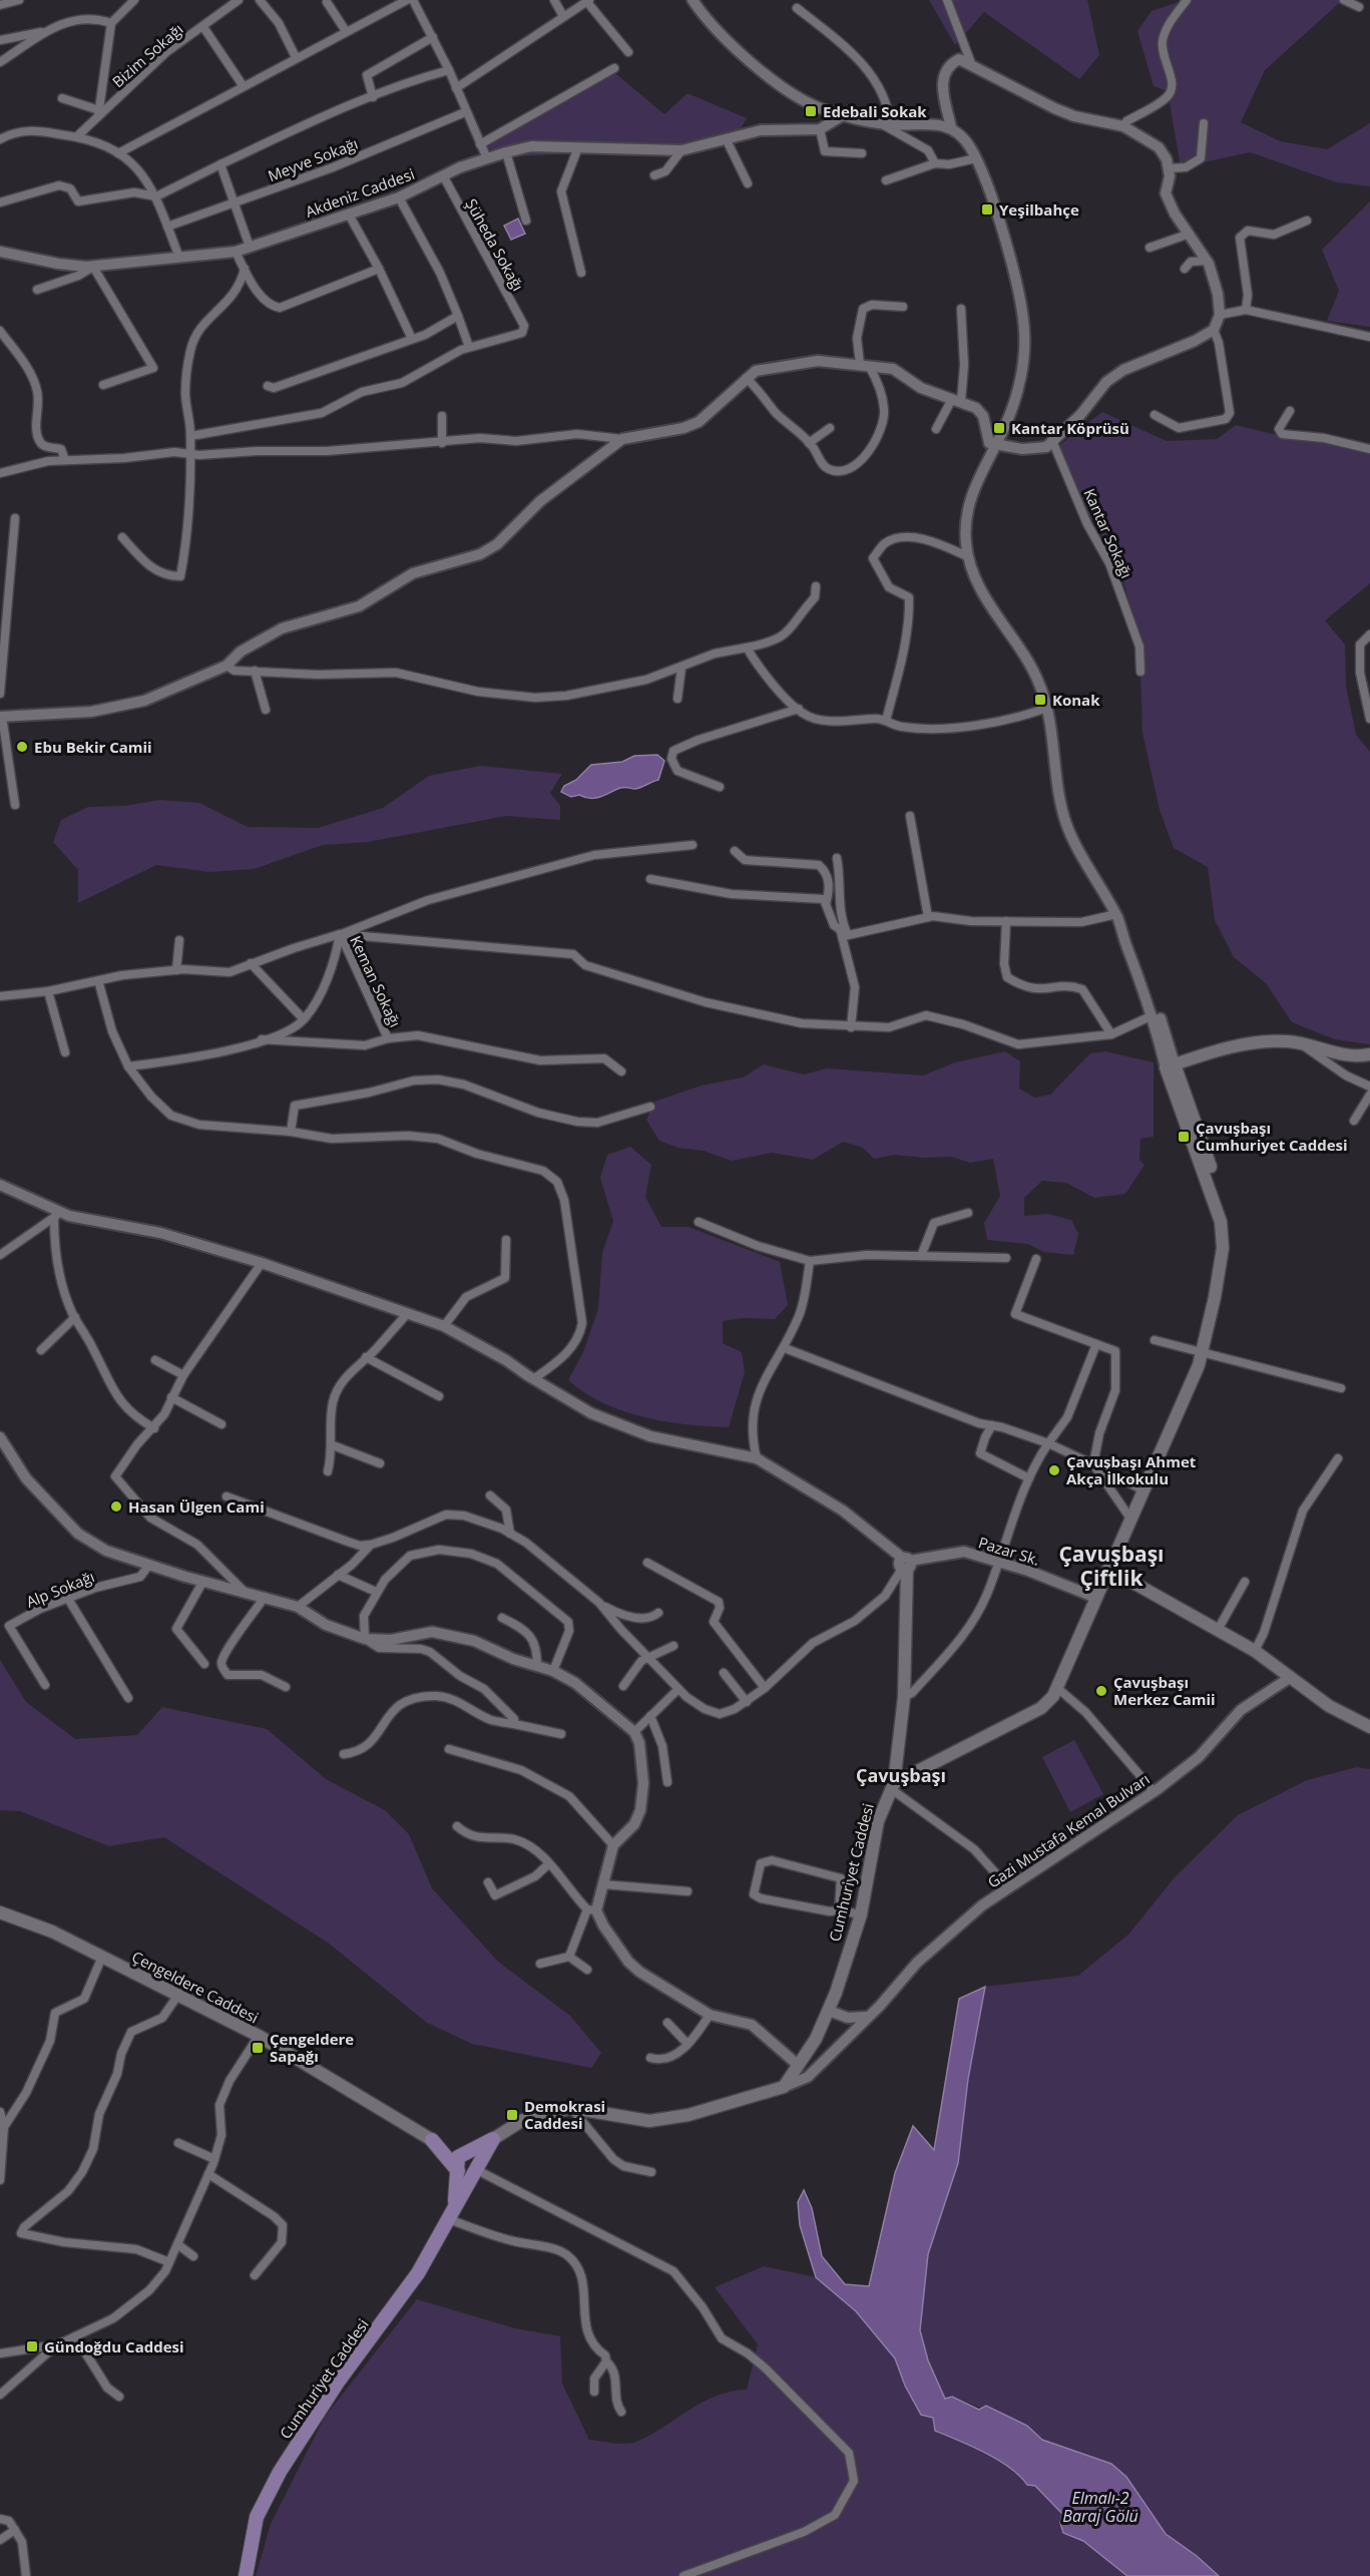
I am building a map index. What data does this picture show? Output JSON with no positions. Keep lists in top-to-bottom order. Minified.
{"streets":{"main road":["Cumhuriyet Caddesi","Çengeldere Caddesi"],"street":["Bizim Sokağı","Meyve Sokağı","Akdeniz Caddesi","Şüheda Sokağı","Kantar Sokağı","Keman Sokağı","Pazar Sk.","Alp Sokağı","Gazi Mustafa Kemal Bulvarı"]},"crossings":[["Akdeniz Caddesi","Şüheda Sokağı"],["Pazar Sk.","Cumhuriyet Caddesi"],["Gazi Mustafa Kemal Bulvarı","Cumhuriyet Caddesi"]],"districts":["Çavuşbaşı Çiftlik","Çavuşbaşı"],"water":["Elmalı-2 Baraj Gölü"],"places":{"transit":["Edebali Sokak","Yeşilbahçe","Kantar Köprüsü","Konak","Çavuşbaşı Cumhuriyet Caddesi","Çengeldere Sapağı","Demokrasi Caddesi","Gündoğdu Caddesi"],"other":["Ebu Bekir Camii","Çavuşbaşı Ahmet Akça İlkokulu","Hasan Ülgen Cami","Çavuşbaşı Merkez Camii"]}}
